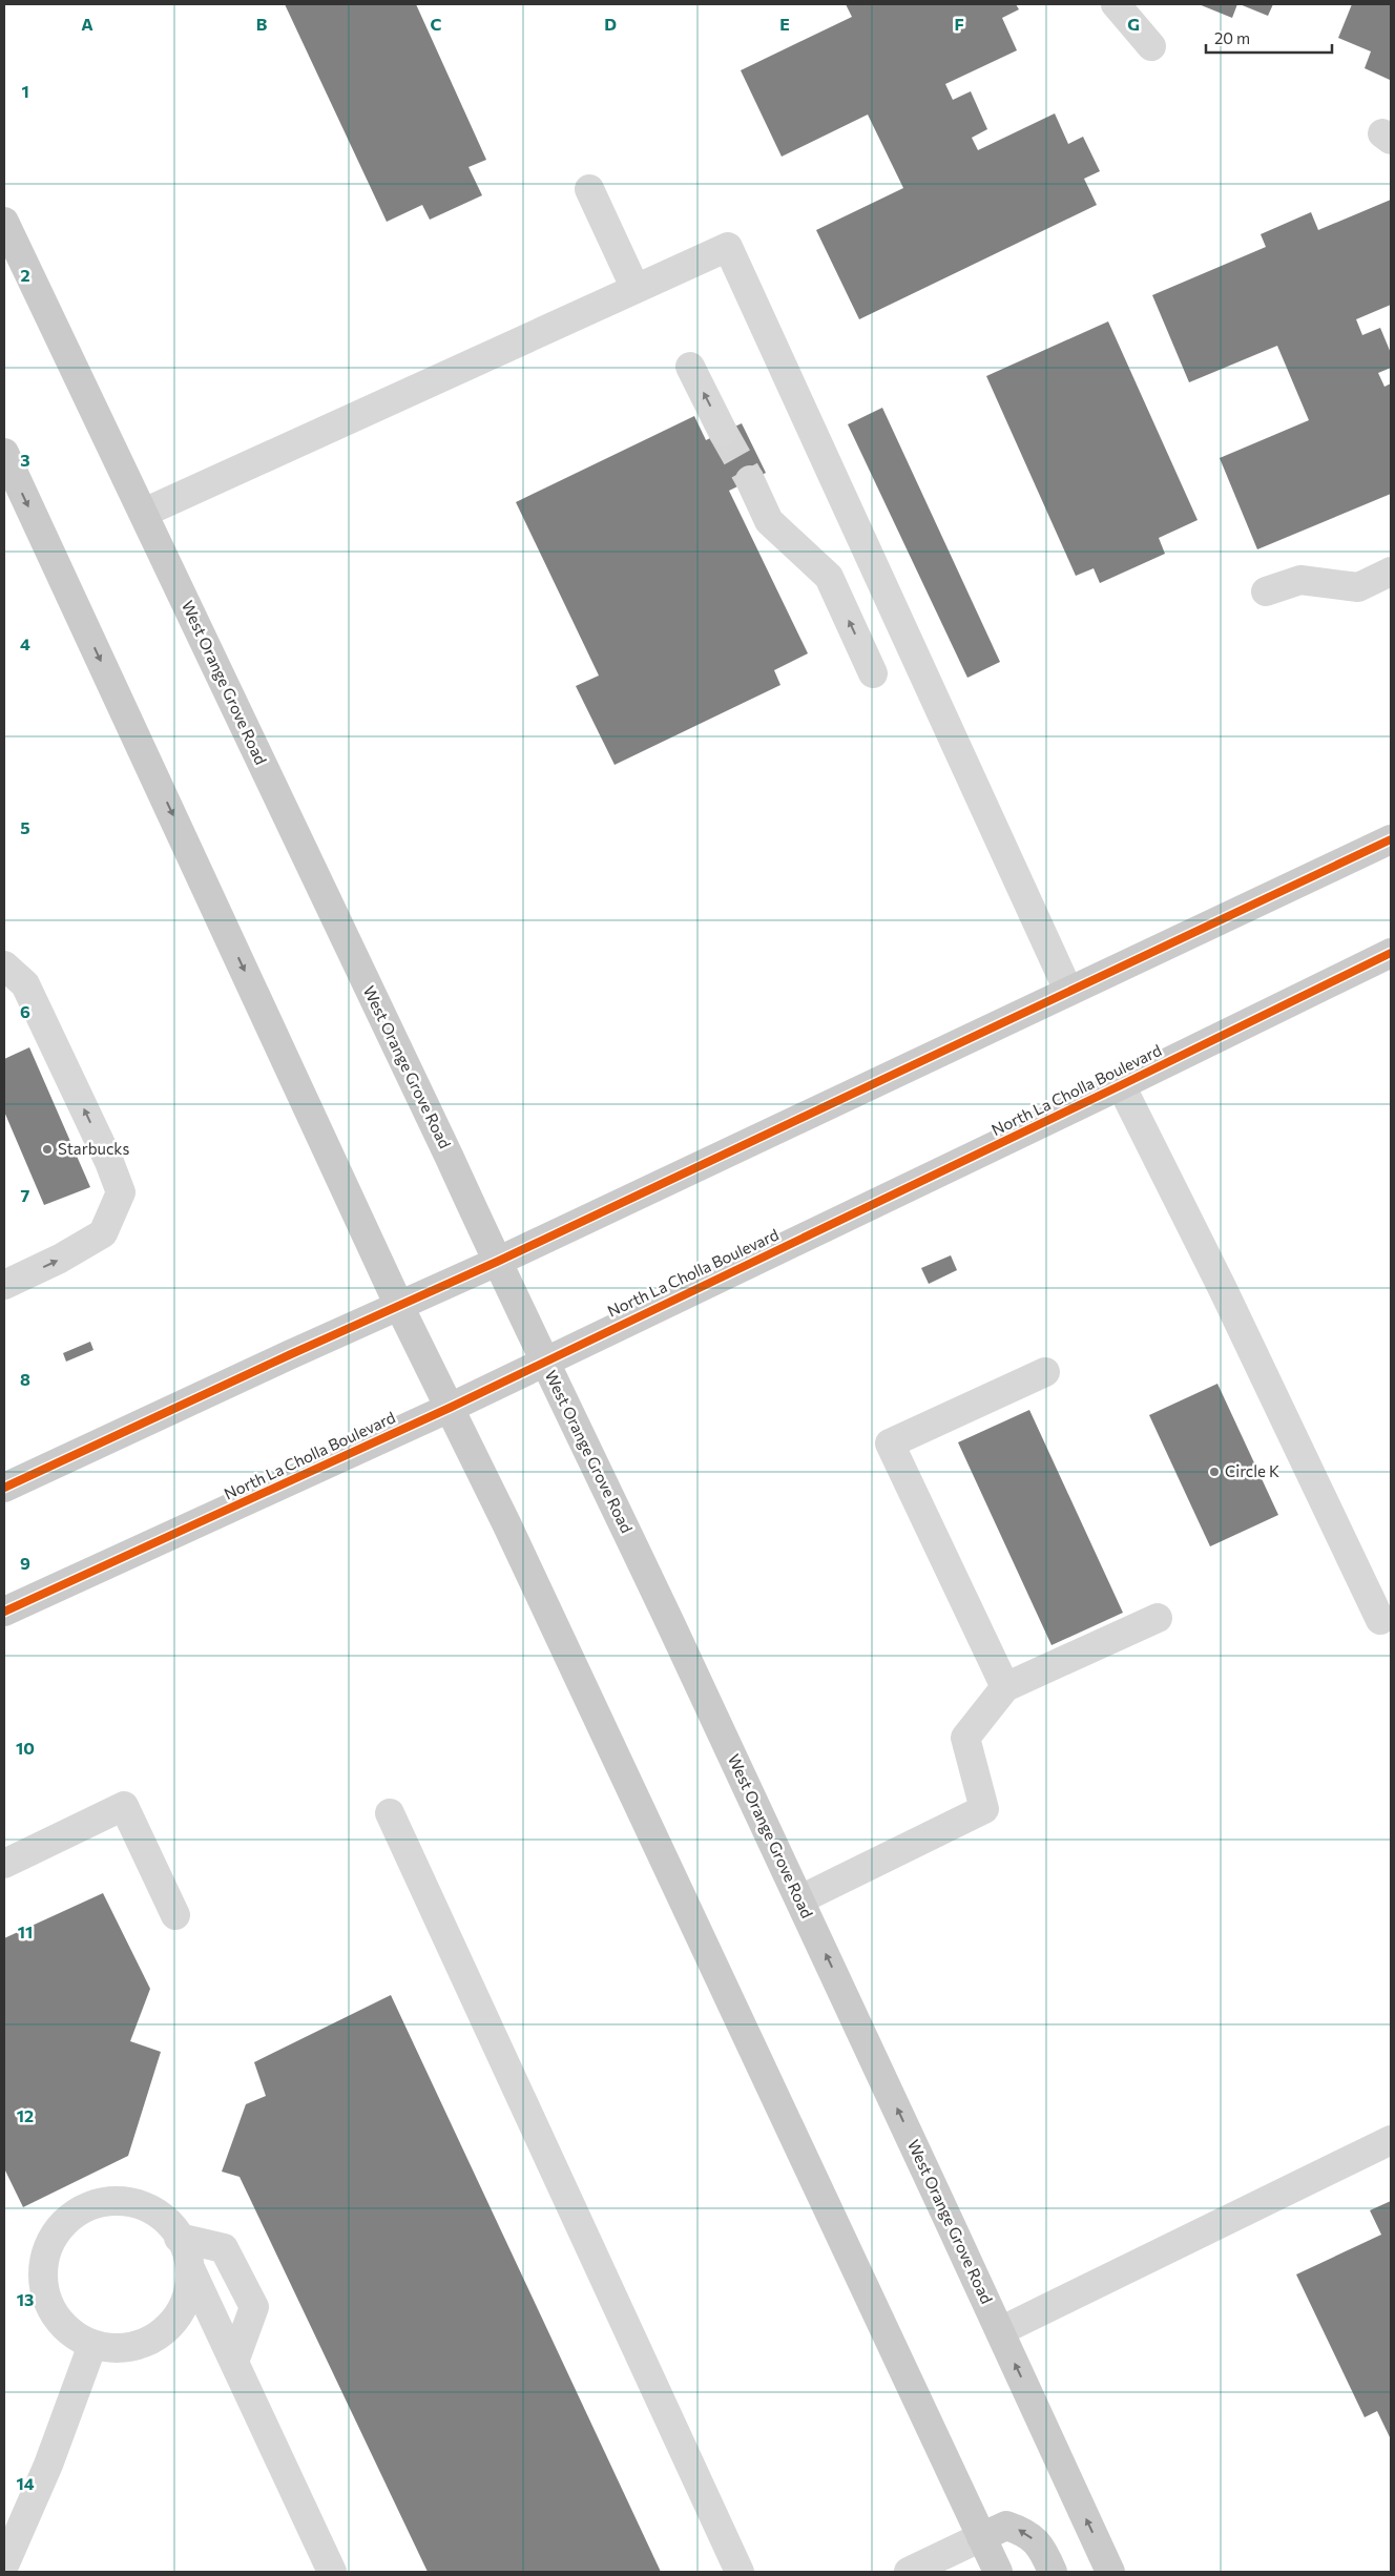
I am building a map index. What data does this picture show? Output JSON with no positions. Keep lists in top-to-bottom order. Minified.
{"streets":{"main road":["West Orange Grove Road","North La Cholla Boulevard"]},"crossings":[["West Orange Grove Road","North La Cholla Boulevard"]],"places":["Starbucks","Circle K"],"scale_bar":"20 m","grid":{"columns":["A","B","C","D","E","F","G"],"rows":["1","2","3","4","5","6","7","8","9","10","11","12","13","14"]}}
